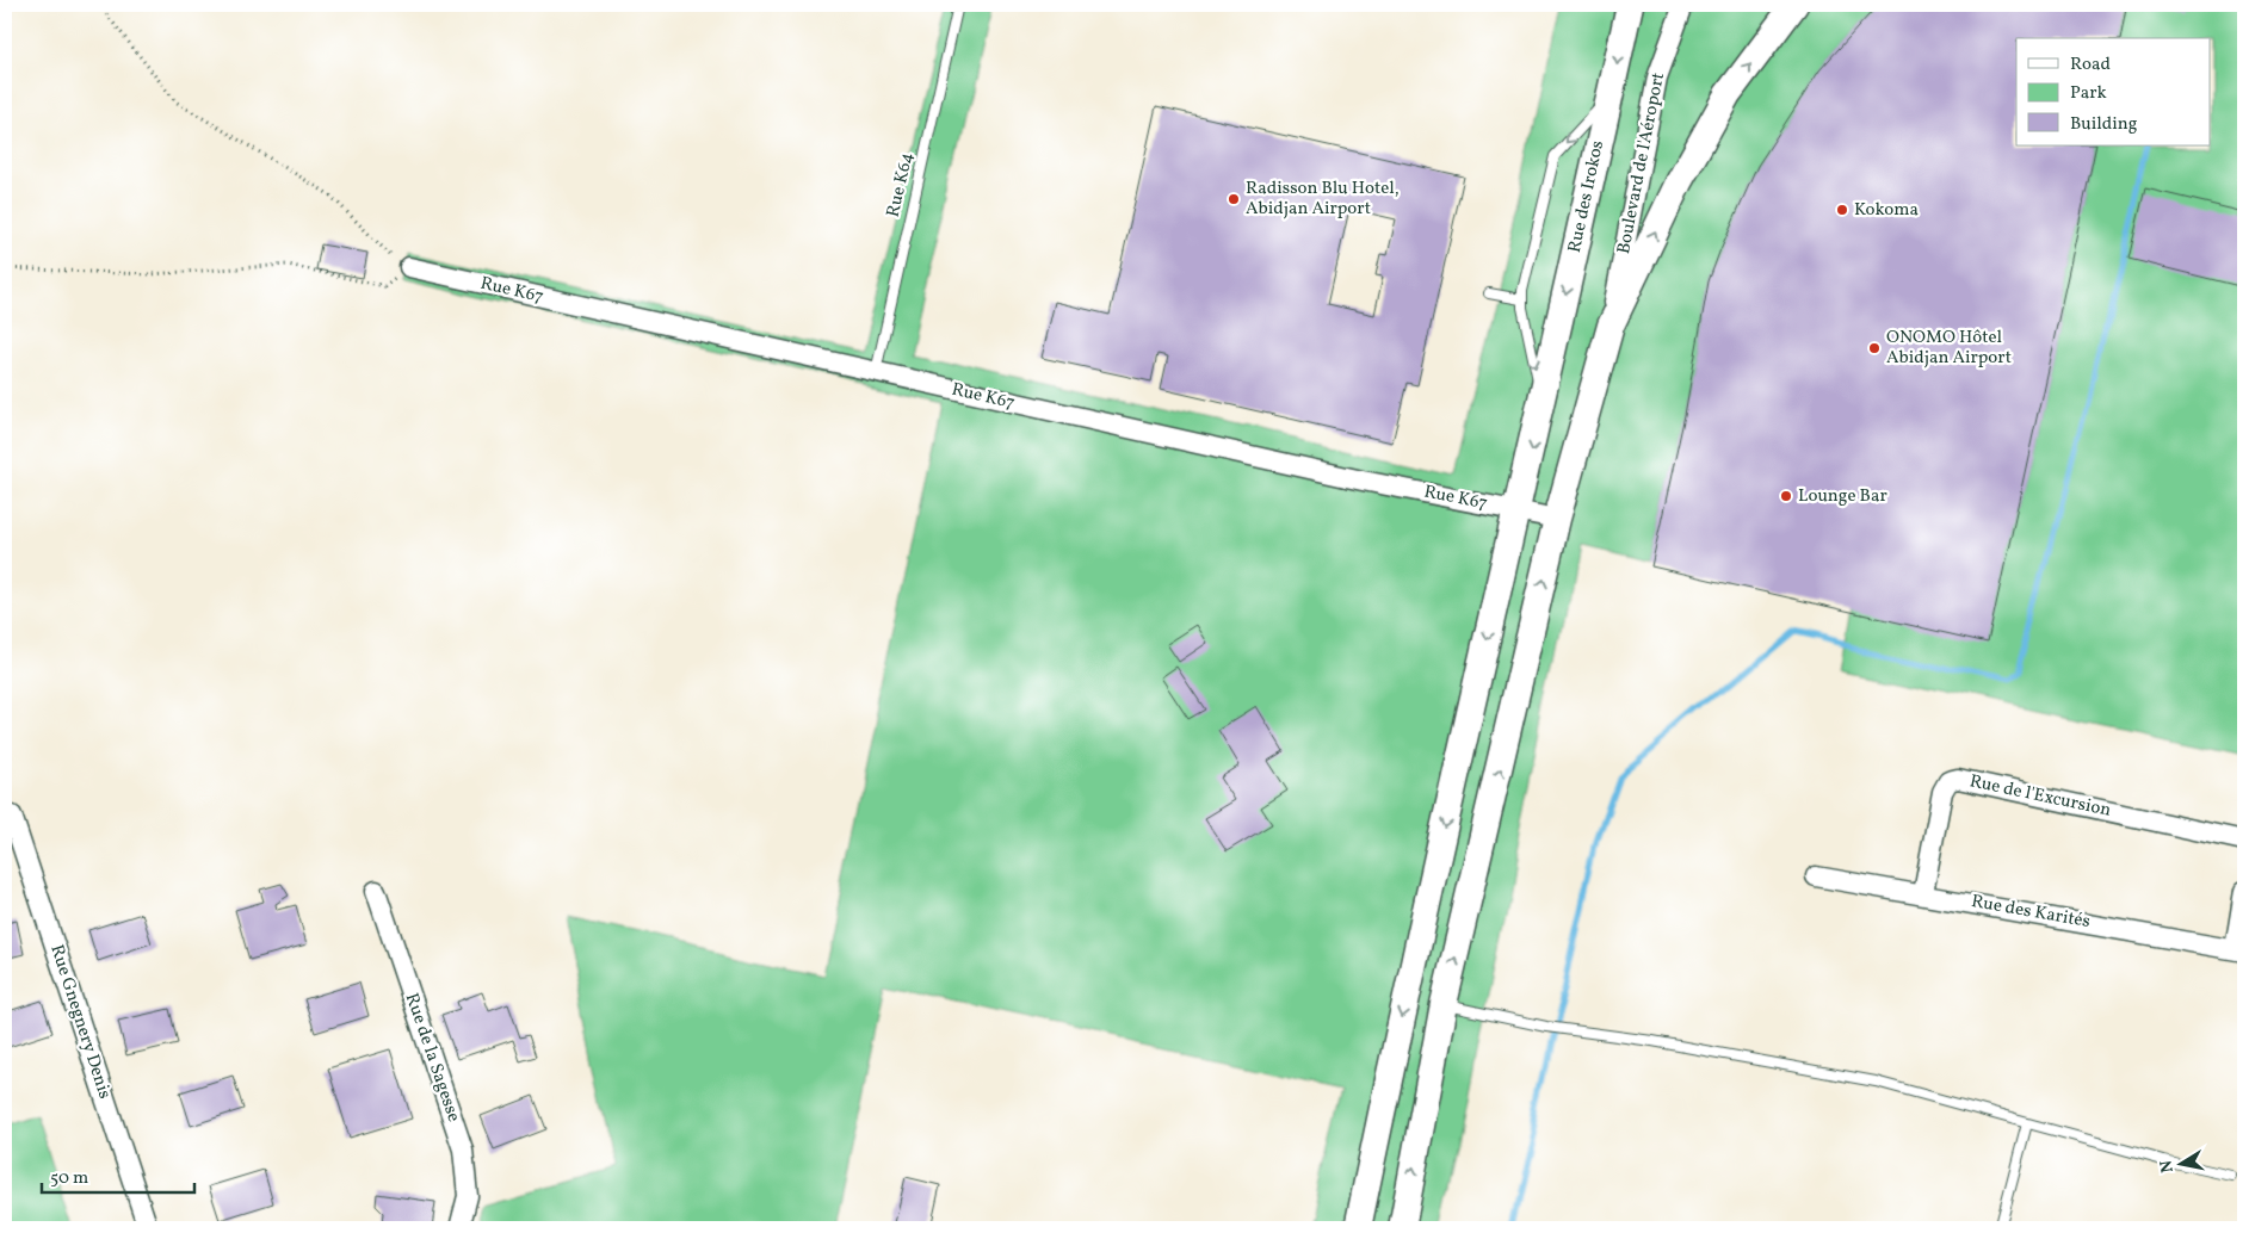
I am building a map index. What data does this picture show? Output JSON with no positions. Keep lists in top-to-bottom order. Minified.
{"streets":{"main road":["Rue des Irokos"],"street":["Boulevard de l'Aéroport","Rue K67","Rue de l'Excursion","Rue des Karités","Rue Gnegnery Denis","Rue de la Sagesse"],"lane":["Rue K64"]},"crossings":[["Rue K64","Rue K67"],["Rue des Irokos","Rue K67"],["Rue de l'Excursion","Rue des Karités"]],"places":["Radisson Blu Hotel, Abidjan Airport","Kokoma","ONOMO Hôtel Abidjan Airport","Lounge Bar"],"legend":["Road","Park","Building"],"scale_bar":"50 m","north":"left"}
